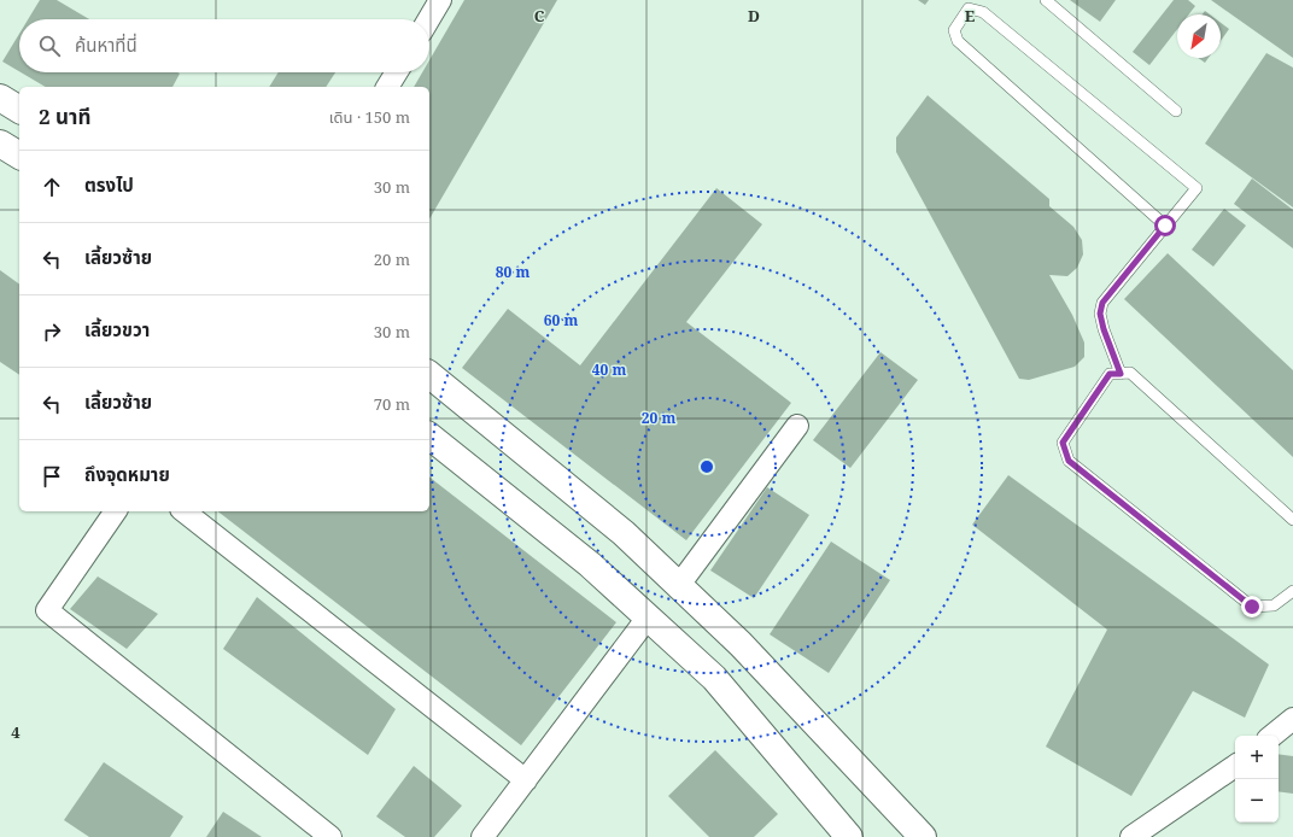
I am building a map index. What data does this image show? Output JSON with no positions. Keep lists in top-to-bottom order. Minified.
{"north":"bottom left","page":{"search":"ค้นหาที่นี่","heading":["2 นาที","เดิน · 150 m"],"list":[["ตรงไป","30 m"],["เลี้ยวซ้าย","20 m"],["เลี้ยวขวา","30 m"],["เลี้ยวซ้าย","70 m"],"ถึงจุดหมาย"],"map_buttons":["+","−"]},"grid":{"columns":["C","D","E"],"rows":["4"]},"rings":["80 m","60 m","40 m","20 m"]}
